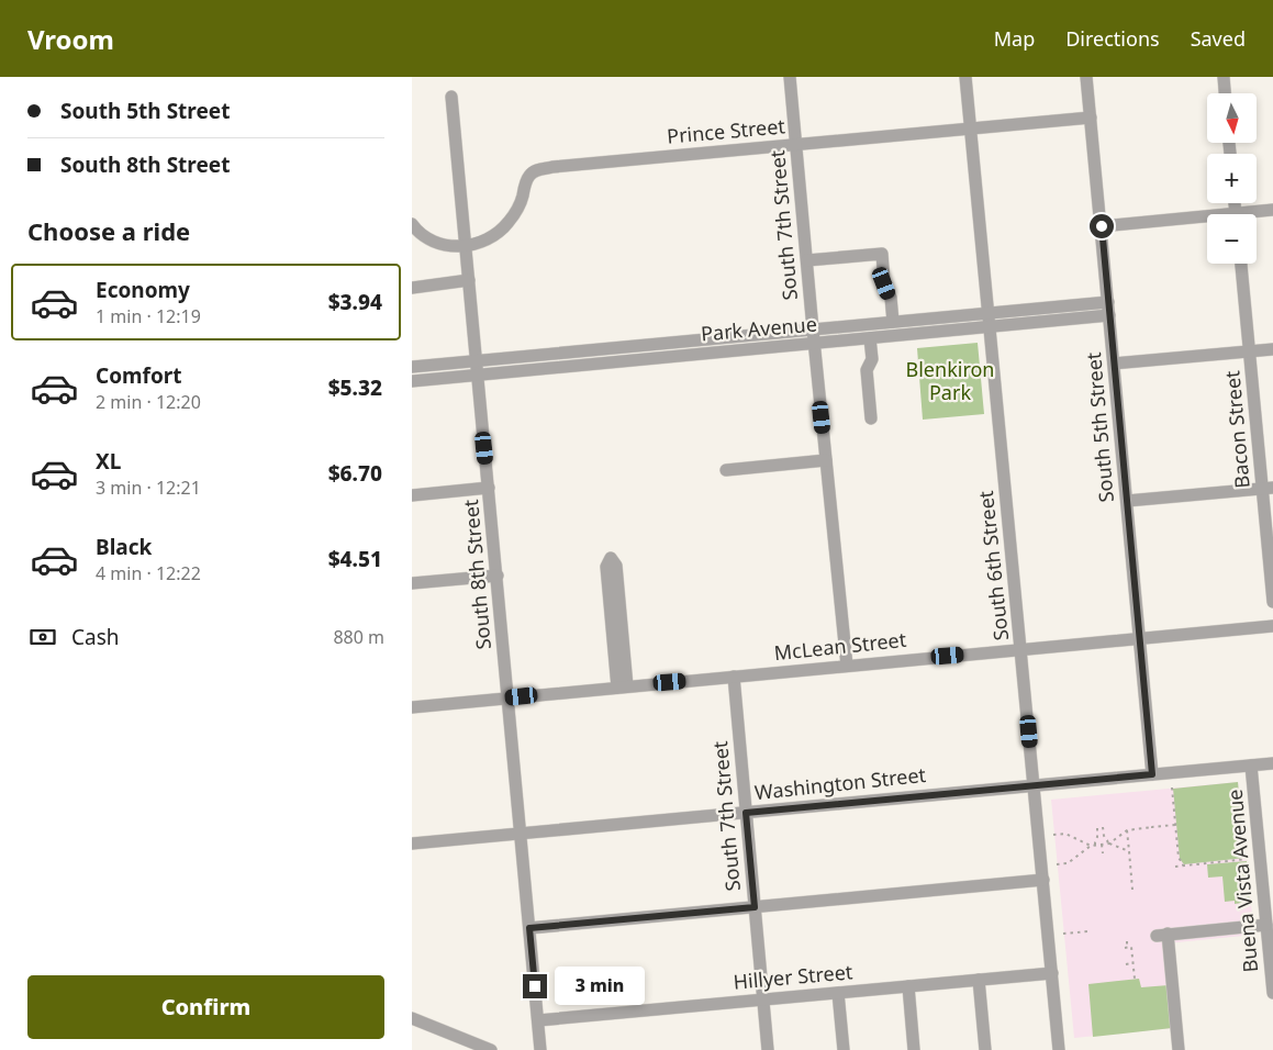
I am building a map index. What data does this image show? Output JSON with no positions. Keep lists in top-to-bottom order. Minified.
{"streets":{"street":["Prince Street","South 7th Street","Park Avenue","South 5th Street","Bacon Street","South 6th Street","South 8th Street","McLean Street","Washington Street","Buena Vista Avenue","Hillyer Street"]},"crossings":[["Prince Street","South 7th Street"],["Prince Street","South 5th Street"],["Prince Street","South 6th Street"],["Prince Street","South 8th Street"],["South 7th Street","Park Avenue"],["South 7th Street","McLean Street"],["South 7th Street","Washington Street"],["South 7th Street","Hillyer Street"],["Park Avenue","South 5th Street"],["Park Avenue","South 6th Street"],["Park Avenue","South 8th Street"],["South 5th Street","McLean Street"],["South 5th Street","Washington Street"],["South 6th Street","McLean Street"],["South 6th Street","Washington Street"],["South 6th Street","Hillyer Street"],["South 8th Street","McLean Street"],["South 8th Street","Washington Street"],["South 8th Street","Hillyer Street"],["Washington Street","Buena Vista Avenue"]],"parks":["Blenkiron Park"],"north":"bottom","page":{"header":"Vroom","nav":["Map","Directions","Saved"],"banner":["South 5th Street","South 8th Street"],"map_buttons":["+","−"],"heading":"Choose a ride","list":[{"name":"Economy","note":"1 min · 12:19","value":"$3.94"},{"name":"Comfort","note":"2 min · 12:20","value":"$5.32"},{"name":"XL","note":"3 min · 12:21","value":"$6.70"},{"name":"Black","note":"4 min · 12:22","value":"$4.51"}],"pay":["Cash","880 m"],"buttons":"Confirm","bubble":"3 min"}}
